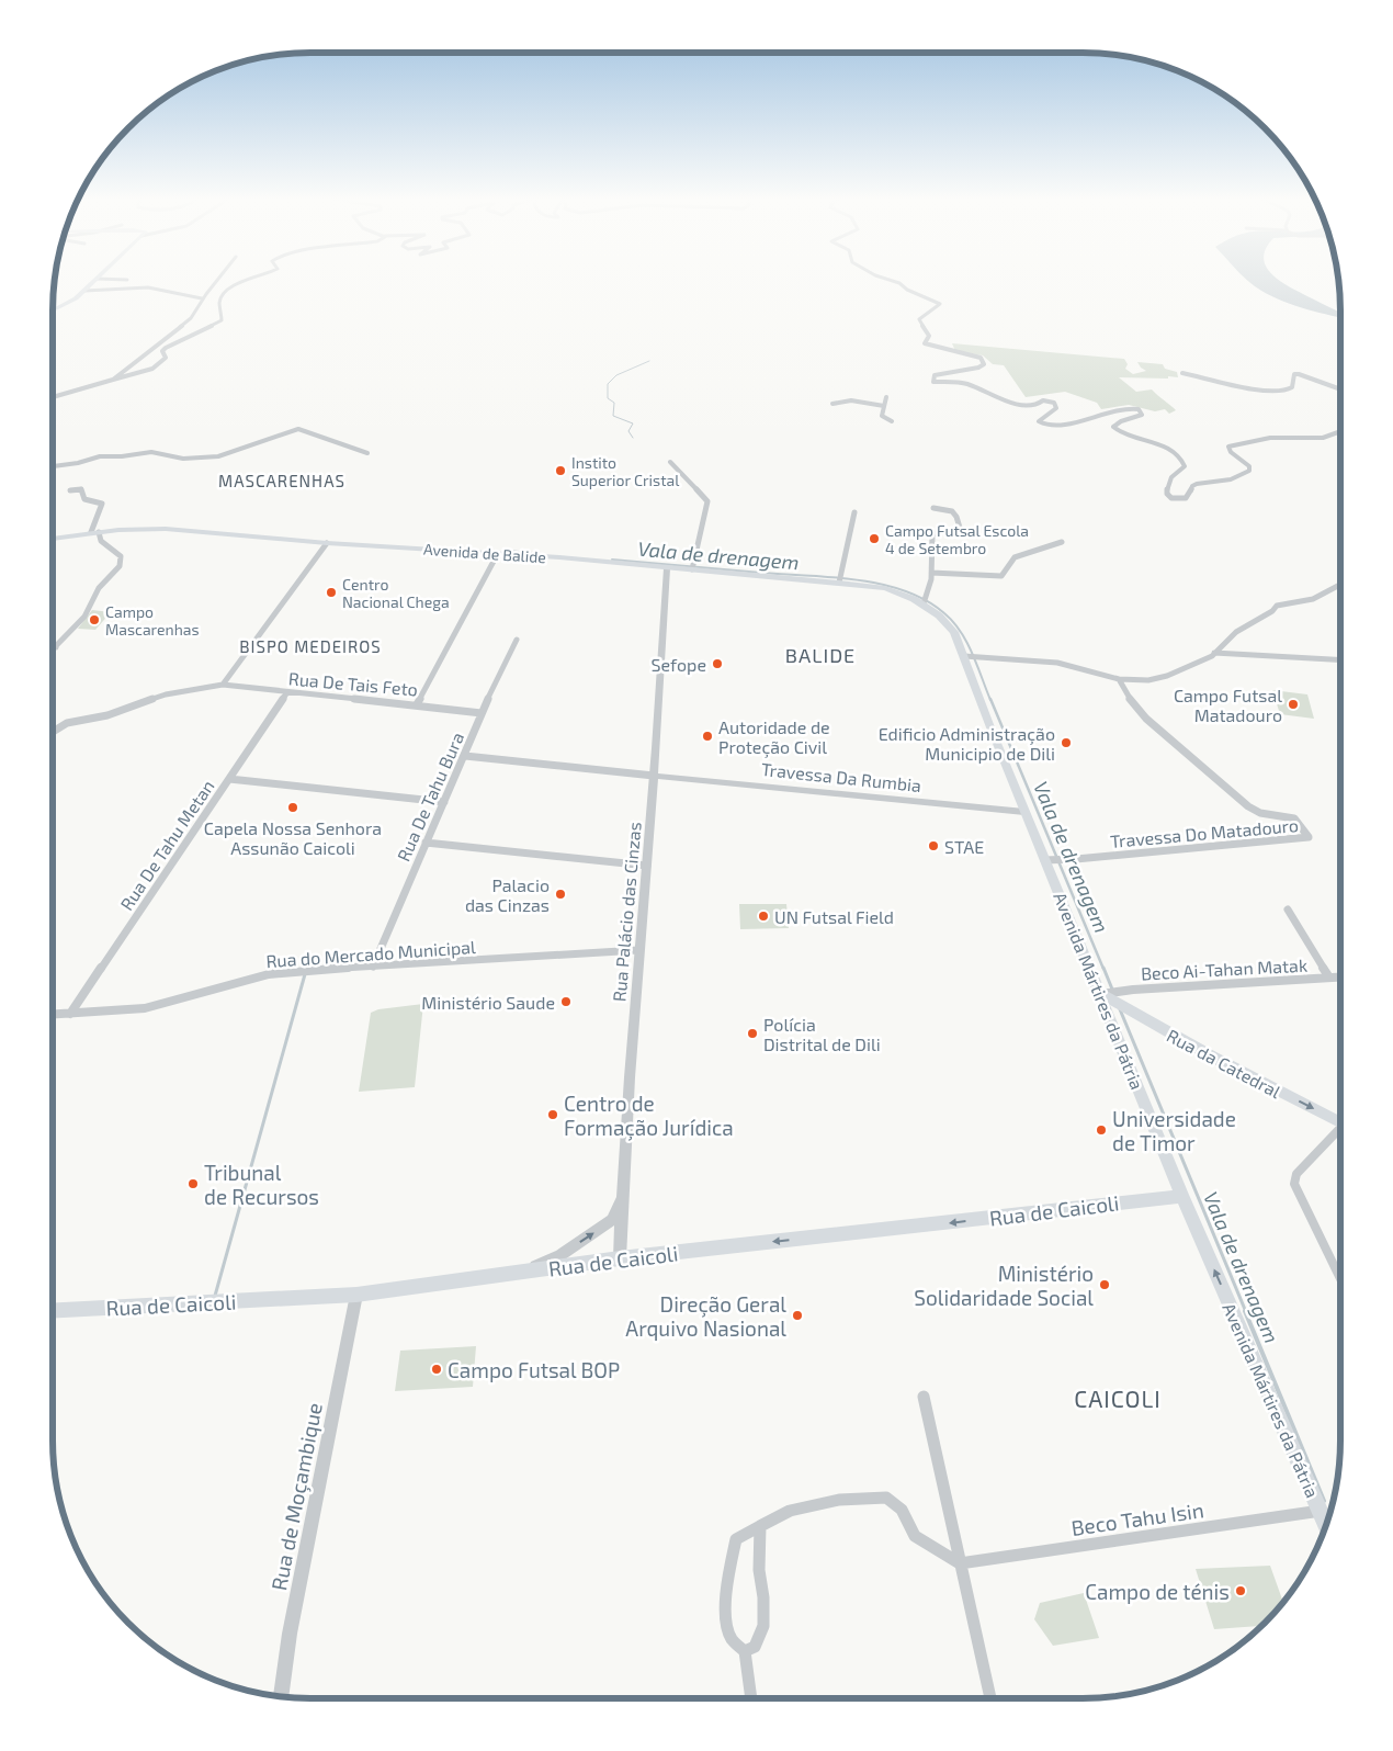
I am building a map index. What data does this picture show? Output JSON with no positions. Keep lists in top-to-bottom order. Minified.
{"streets":{"main road":["Avenida de Balide","Avenida Mártires da Pátria","Rua da Catedral","Rua de Caicoli"],"street":["Rua De Tais Feto","Travessa Da Rumbia","Rua De Tahu Bura","Travessa Do Matadouro","Rua De Tahu Metan","Rua Palácio das Cinzas","Rua do Mercado Municipal","Beco Ai-Tahan Matak","Rua de Moçambique","Beco Tahu Isin"]},"crossings":[["Avenida de Balide","Rua Palácio das Cinzas"],["Avenida de Balide","Avenida Mártires da Pátria"],["Rua De Tais Feto","Rua De Tahu Bura"],["Rua De Tais Feto","Rua De Tahu Metan"],["Travessa Da Rumbia","Rua Palácio das Cinzas"],["Travessa Da Rumbia","Avenida Mártires da Pátria"],["Rua De Tahu Bura","Rua do Mercado Municipal"],["Travessa Do Matadouro","Avenida Mártires da Pátria"],["Rua De Tahu Metan","Rua do Mercado Municipal"],["Rua Palácio das Cinzas","Rua do Mercado Municipal"],["Rua Palácio das Cinzas","Rua de Caicoli"],["Beco Ai-Tahan Matak","Avenida Mártires da Pátria"],["Beco Ai-Tahan Matak","Rua da Catedral"],["Avenida Mártires da Pátria","Rua da Catedral"],["Avenida Mártires da Pátria","Rua de Caicoli"],["Avenida Mártires da Pátria","Beco Tahu Isin"],["Rua de Caicoli","Rua de Moçambique"]],"one_way":["Rua da Catedral","Rua de Caicoli"],"districts":["MASCARENHAS","BISPO MEDEIROS","BALIDE","CAICOLI"],"water":["Vala de drenagem"],"places":["Instito Superior Cristal","Campo Futsal Escola 4 de Setembro","Centro Nacional Chega","Campo Mascarenhas","Sefope","Campo Futsal Matadouro","Autoridade de Proteção Civil","Edificio Administração Municipio de Dili","Capela Nossa Senhora Assunão Caicoli","STAE","Palacio das Cinzas","UN Futsal Field","Ministério Saude","Polícia Distrital de Dili","Centro de Formação Jurídica","Universidade de Timor","Tribunal de Recursos","Ministério Solidaridade Social","Direção Geral Arquivo Nasional","Campo Futsal BOP","Campo de ténis"]}
